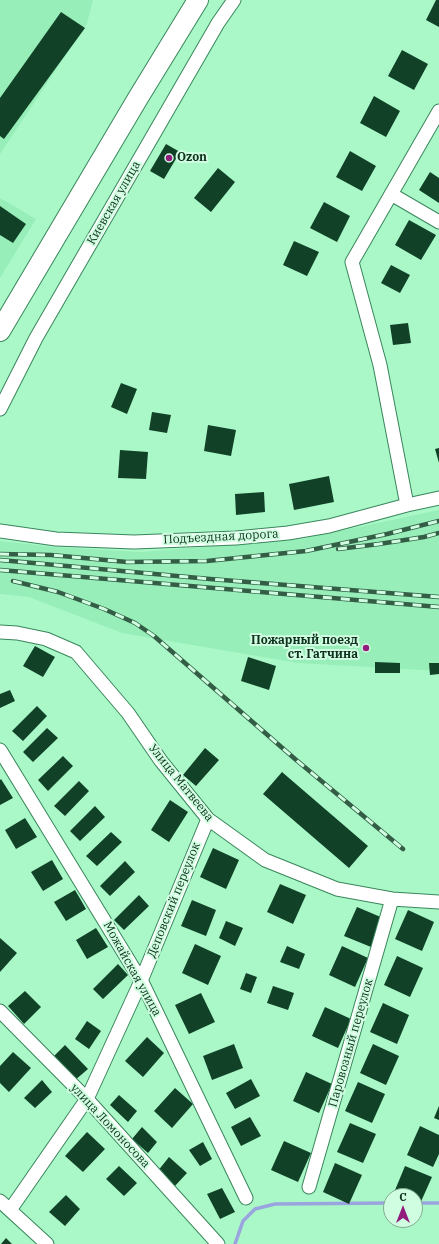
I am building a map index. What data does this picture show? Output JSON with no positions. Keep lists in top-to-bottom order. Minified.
{"streets":{"street":["Киевская улица","Подъездная дорога","Улица Матвеева","Деповский переулок","Можайская улица","Паровозный переулок","улица Ломоносова"]},"crossings":[["Улица Матвеева","Деповский переулок"],["Улица Матвеева","Паровозный переулок"],["Деповский переулок","Можайская улица"],["Деповский переулок","улица Ломоносова"]],"places":["Ozon","Пожарный поезд ст. Гатчина"],"north":"top"}
